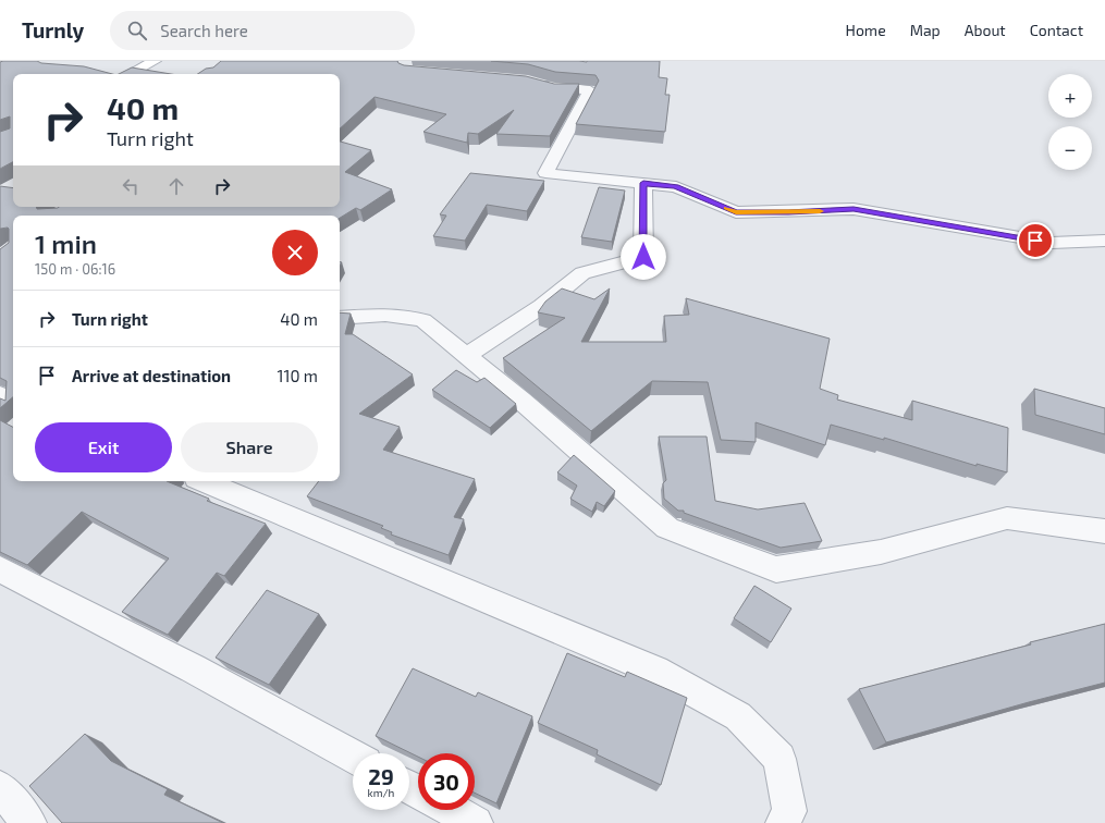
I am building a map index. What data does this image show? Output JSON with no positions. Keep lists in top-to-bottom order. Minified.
{"page":{"header":"Turnly","search":"Search here","nav":["Home","Map","About","Contact"],"map_buttons":["+","−"],"turn":["40 m","Turn right"],"heading":["1 min","150 m · 06:16"],"list":[{"name":"Turn right","value":"40 m"},{"name":"Arrive at destination","value":"110 m"}],"buttons":["Exit","Share"],"speed":"29 km/h","limit":"30"}}
